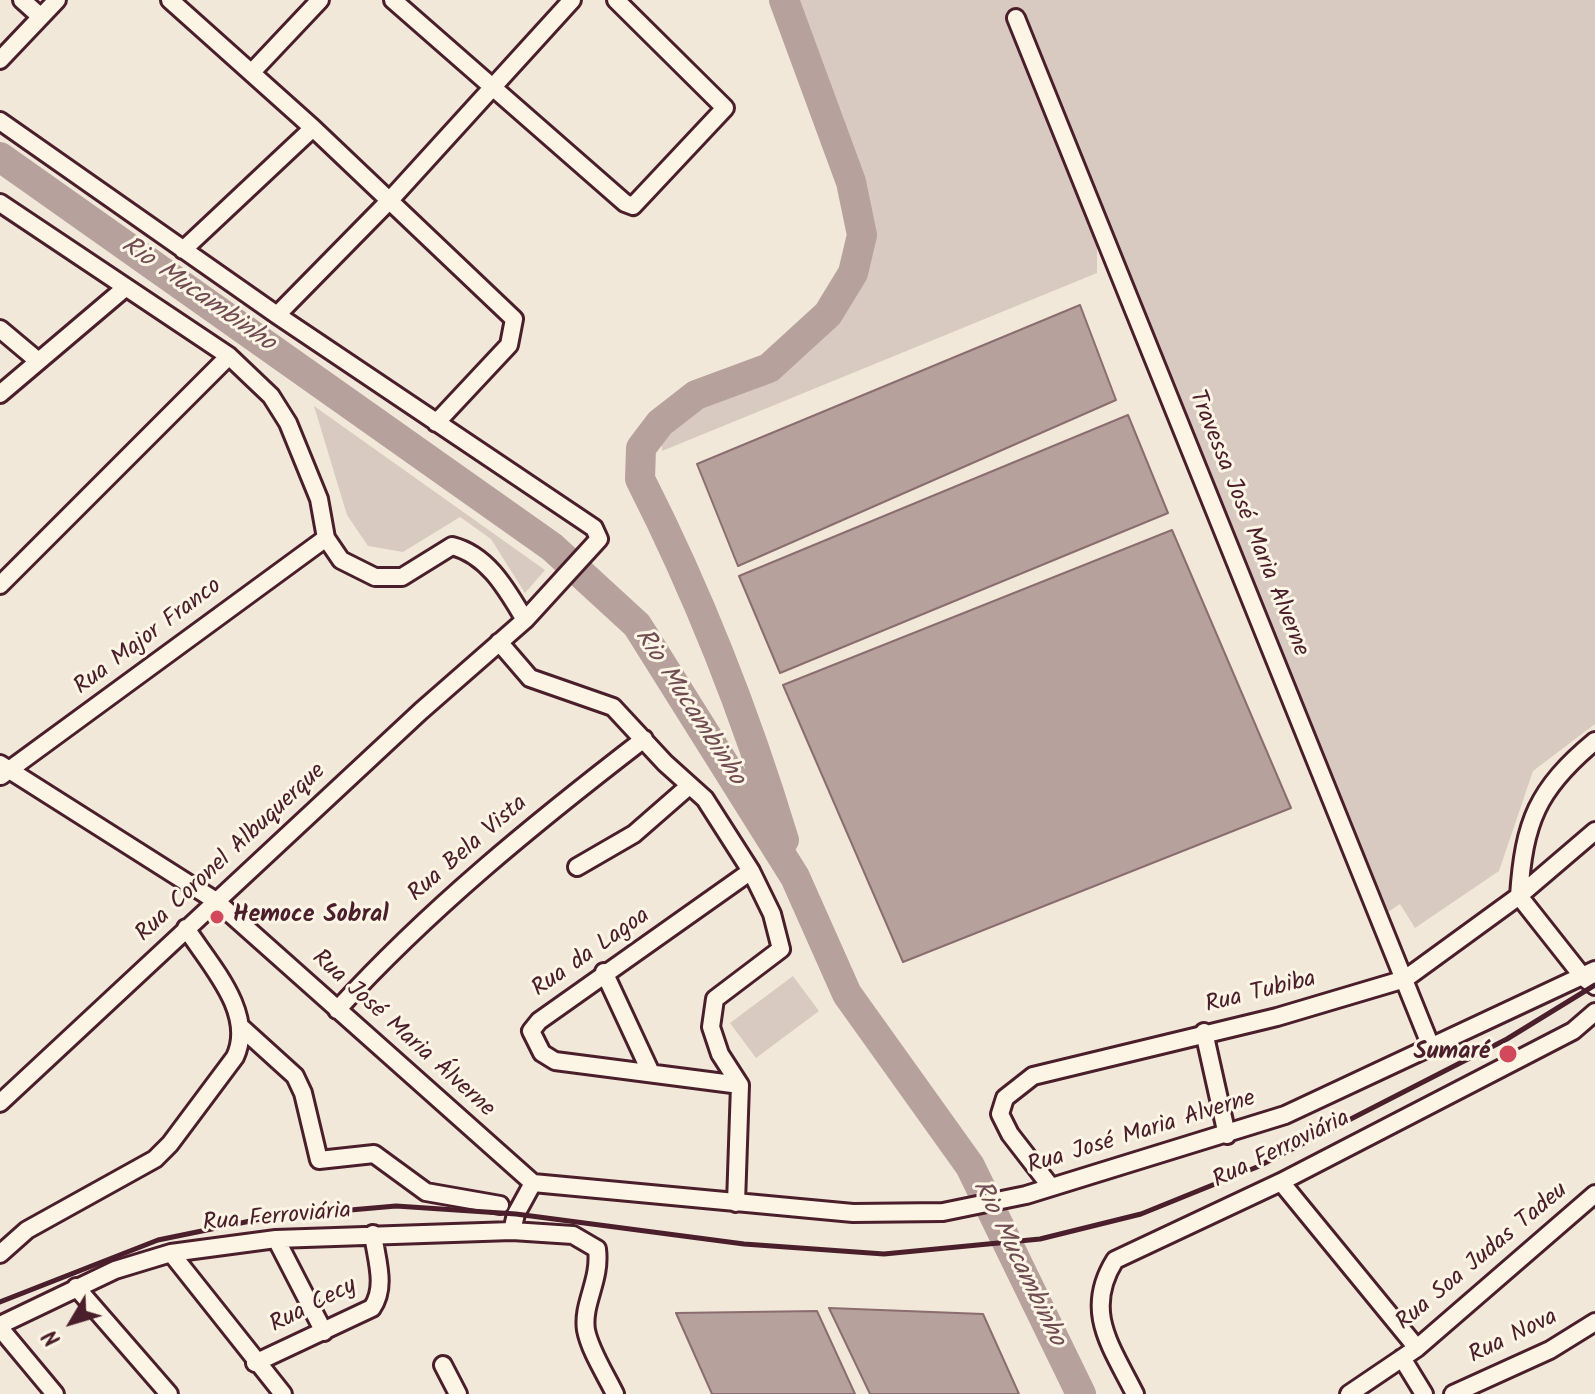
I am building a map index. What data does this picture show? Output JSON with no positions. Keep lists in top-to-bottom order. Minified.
{"streets":{"street":["Travessa José Maria Alverne","Rua Major Franco","Rua Bela Vista","Rua Coronel Albuquerque","Rua da Lagoa","Rua Tubiba","Rua José Maria Álverne","Rua José Maria Alverne","Rua Ferroviária","Rua Soa Judas Tadeu","Rua Cecy","Rua Nova"]},"crossings":[["Travessa José Maria Alverne","Rua Tubiba"],["Travessa José Maria Alverne","Rua José Maria Alverne"],["Rua Major Franco","Rua José Maria Álverne"],["Rua Bela Vista","Rua José Maria Álverne"],["Rua Coronel Albuquerque","Rua José Maria Álverne"],["Rua Tubiba","Rua José Maria Alverne"],["Rua José Maria Álverne","Rua José Maria Alverne"],["Rua Ferroviária","Rua Cecy"]],"water":["Rio Mucambinho"],"places":["Hemoce Sobral","Sumaré"],"north":"bottom left"}
